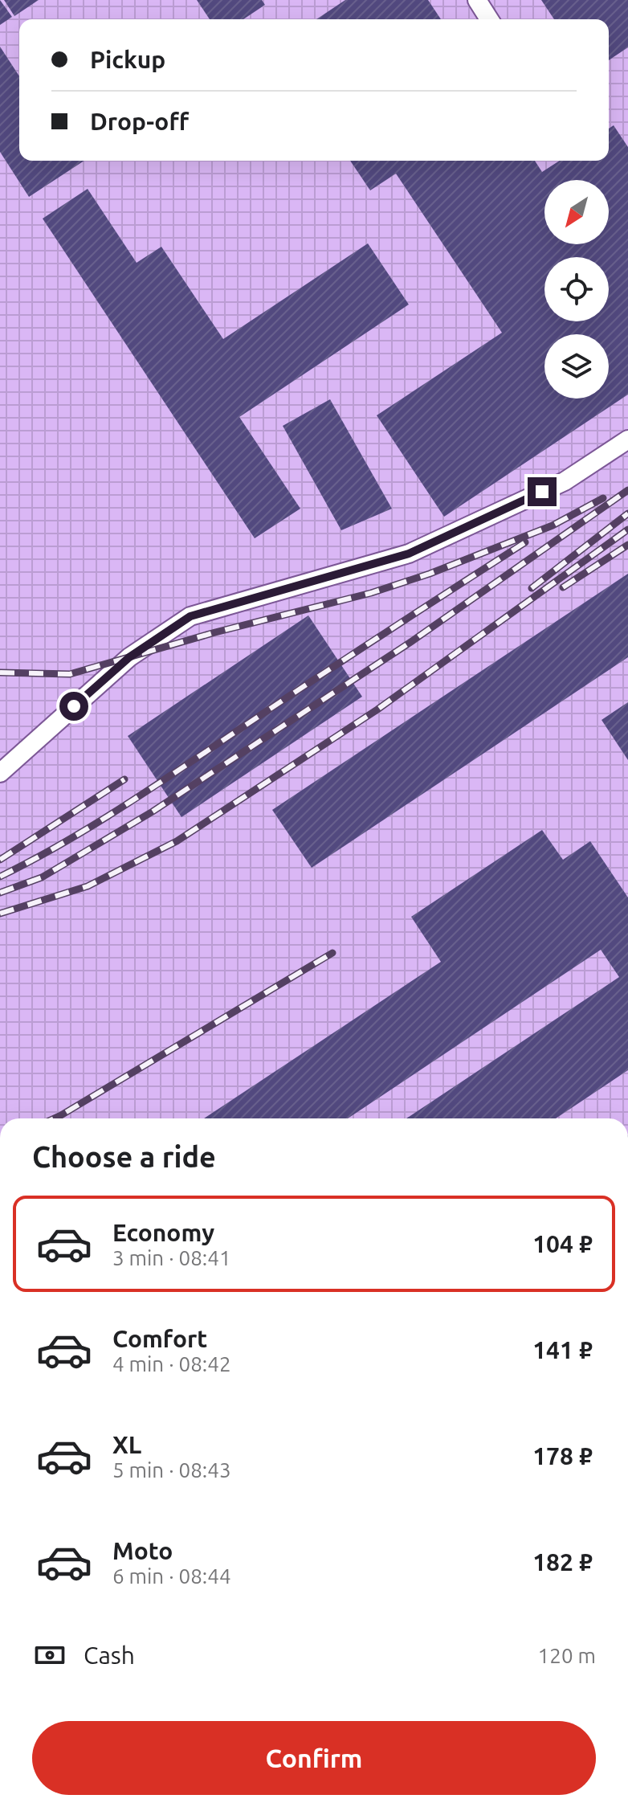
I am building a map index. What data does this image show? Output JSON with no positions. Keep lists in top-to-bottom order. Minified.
{"north":"bottom left","page":{"banner":["Pickup","Drop-off"],"heading":"Choose a ride","list":[{"name":"Economy","note":"3 min · 08:41","value":"104 ₽"},{"name":"Comfort","note":"4 min · 08:42","value":"141 ₽"},{"name":"XL","note":"5 min · 08:43","value":"178 ₽"},{"name":"Moto","note":"6 min · 08:44","value":"182 ₽"}],"pay":["Cash","120 m"],"buttons":"Confirm"}}
